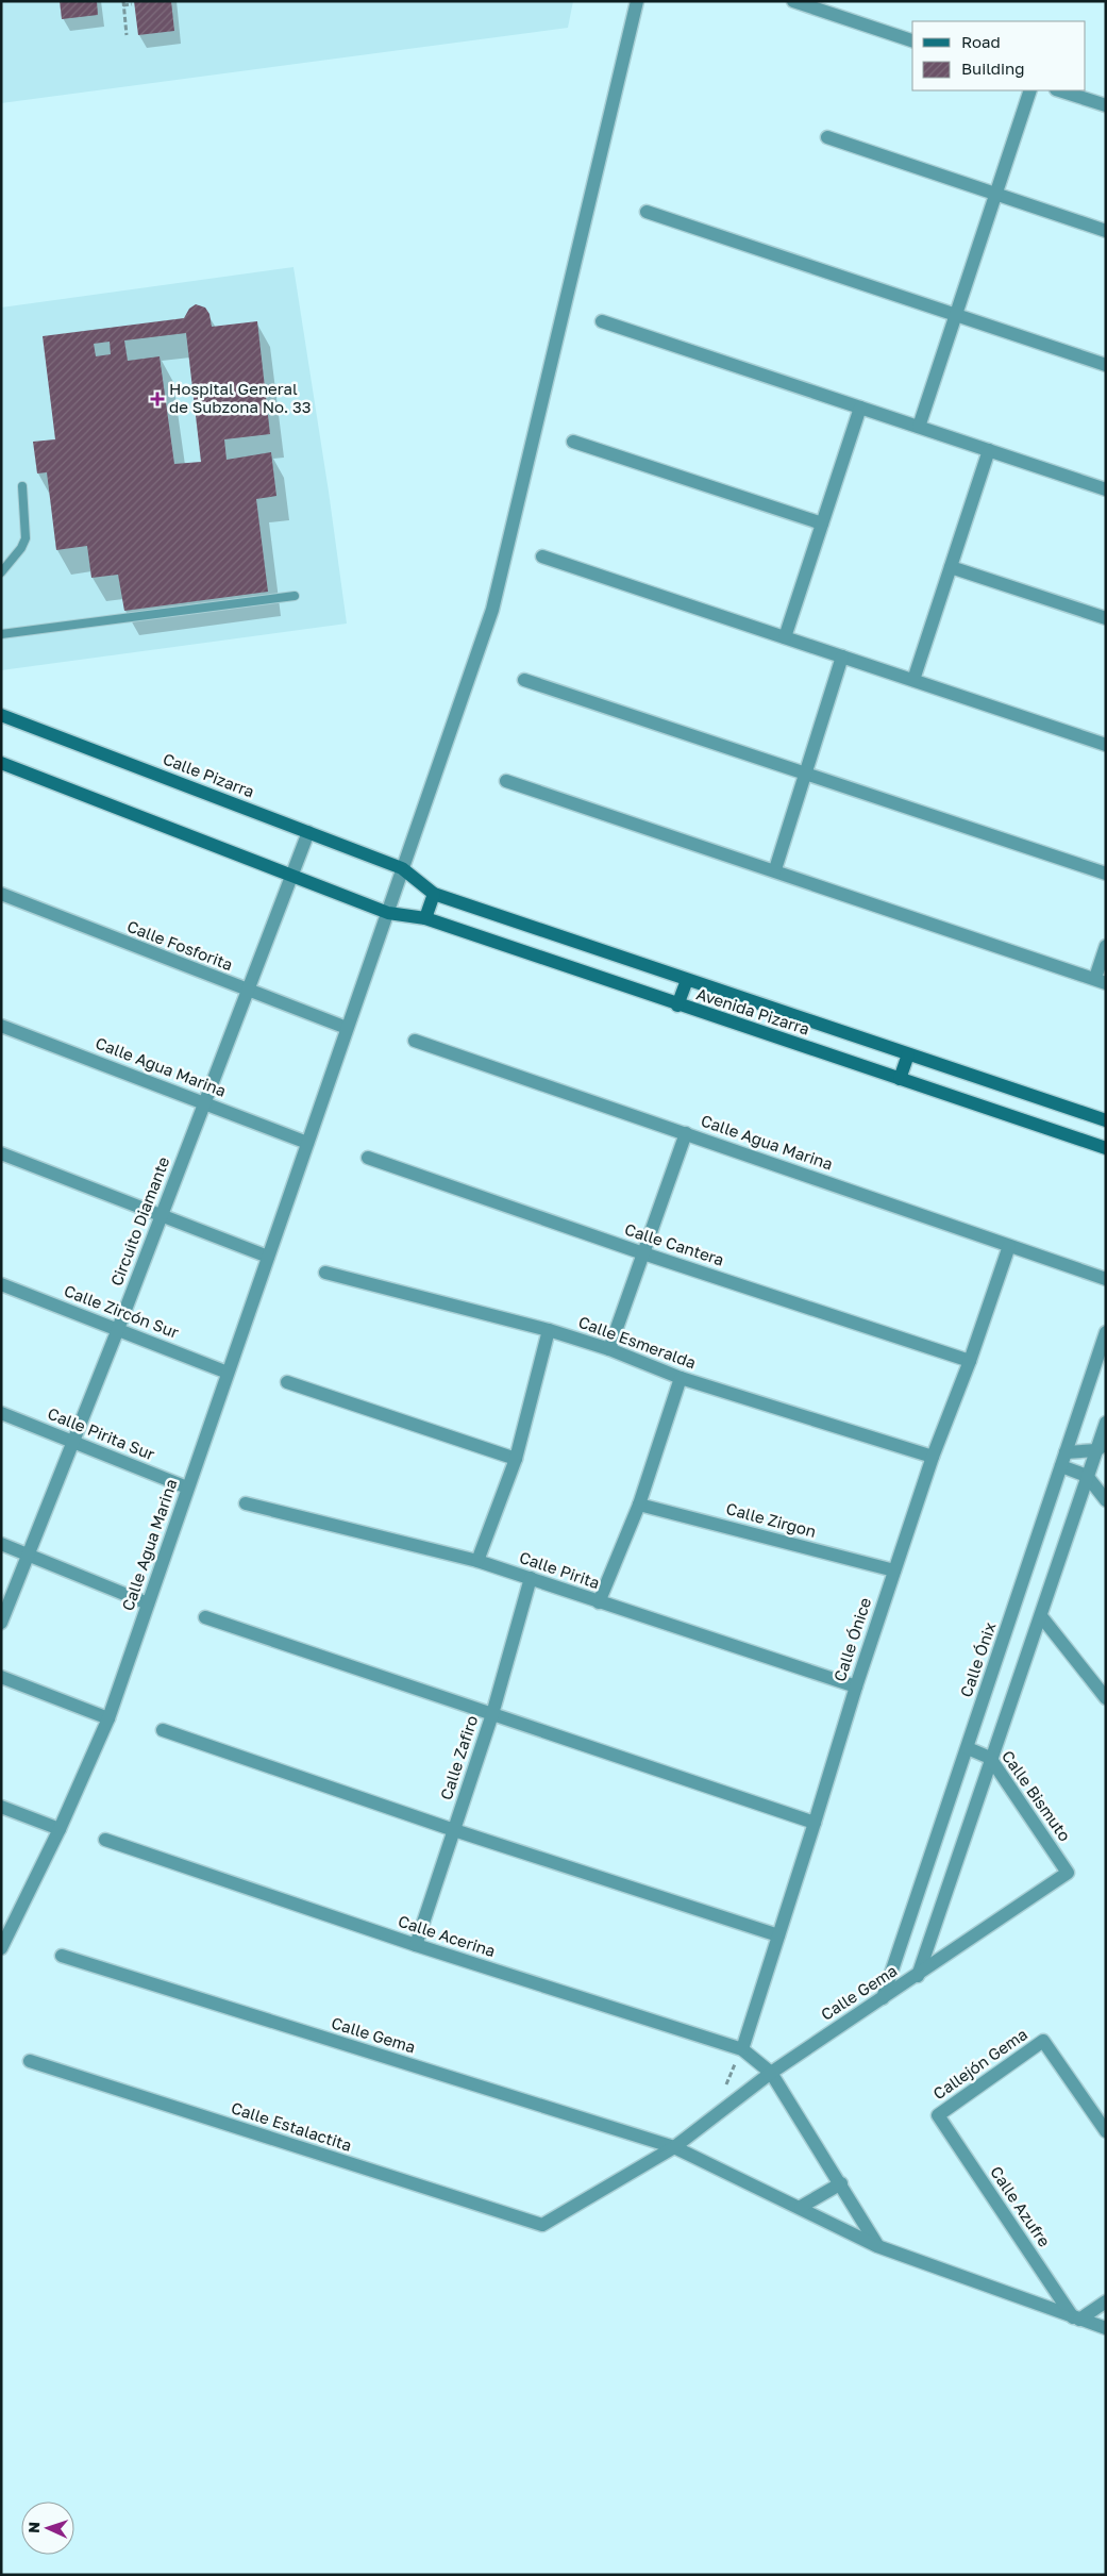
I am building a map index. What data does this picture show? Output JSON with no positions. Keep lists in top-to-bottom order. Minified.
{"streets":{"street":["Calle Pizarra","Calle Fosforita","Avenida Pizarra","Calle Agua Marina","Circuito Diamante","Calle Cantera","Calle Zircón Sur","Calle Esmeralda","Calle Pirita Sur","Calle Zirgon","Calle Pirita","Calle Ónice","Calle Ónix","Calle Zafiro","Calle Bismuto","Calle Acerina","Calle Gema","Callejón Gema","Calle Estalactita","Calle Azufre"]},"crossings":[["Calle Pizarra","Avenida Pizarra"],["Calle Pizarra","Calle Agua Marina"],["Calle Pizarra","Circuito Diamante"],["Calle Fosforita","Calle Agua Marina"],["Calle Fosforita","Circuito Diamante"],["Avenida Pizarra","Calle Agua Marina"],["Calle Agua Marina","Circuito Diamante"],["Calle Agua Marina","Calle Zircón Sur"],["Calle Agua Marina","Calle Pirita Sur"],["Calle Agua Marina","Calle Ónice"],["Circuito Diamante","Calle Zircón Sur"],["Circuito Diamante","Calle Pirita Sur"],["Calle Cantera","Calle Ónice"],["Calle Esmeralda","Calle Ónice"],["Calle Zirgon","Calle Ónice"],["Calle Pirita","Calle Ónice"],["Calle Pirita","Calle Zafiro"],["Calle Ónice","Calle Acerina"],["Calle Ónix","Calle Bismuto"],["Calle Ónix","Calle Gema"],["Calle Zafiro","Calle Acerina"],["Calle Bismuto","Calle Gema"],["Calle Acerina","Calle Gema"],["Calle Gema","Calle Estalactita"],["Calle Gema","Calle Azufre"],["Callejón Gema","Calle Azufre"]],"places":{"health":["Hospital General de Subzona No. 33"]},"legend":["Road","Building"],"north":"left"}
